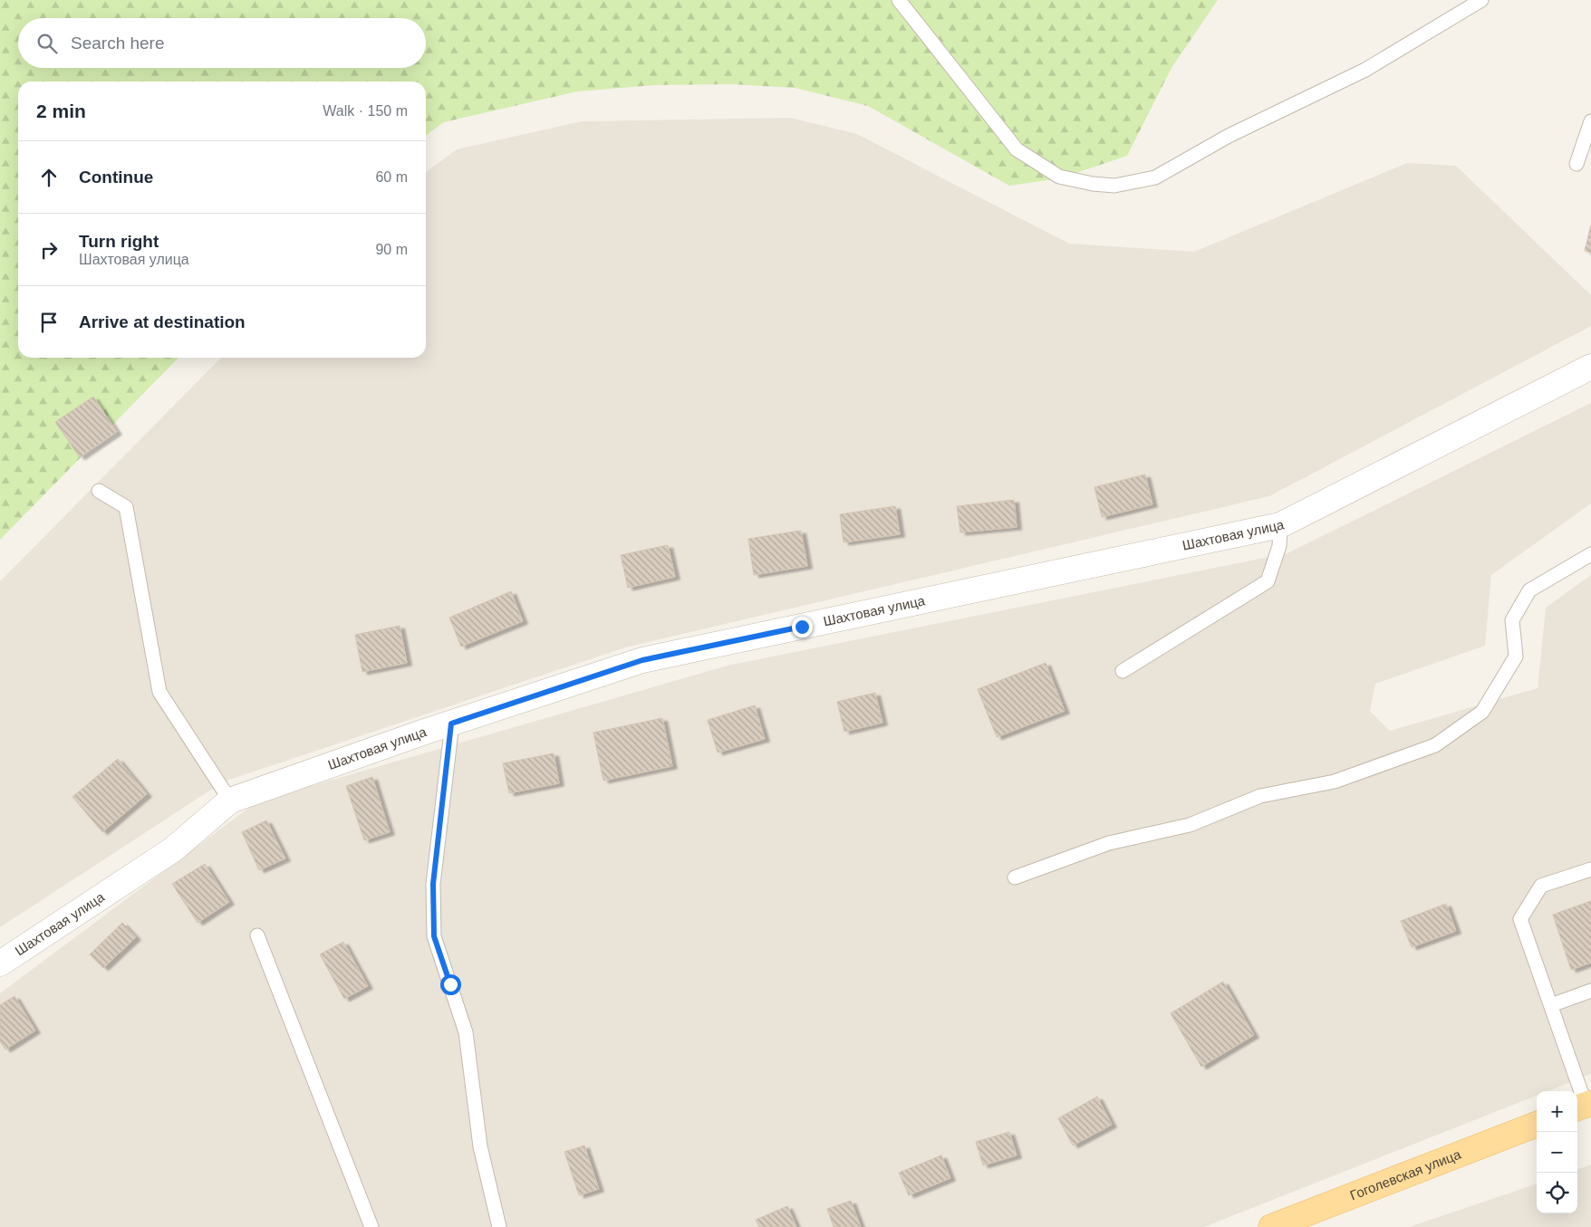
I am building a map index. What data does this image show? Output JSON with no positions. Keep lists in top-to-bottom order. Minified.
{"streets":{"main road":["Гоголевская улица"],"street":["Шахтовая улица"]},"page":{"search":"Search here","heading":["2 min","Walk · 150 m"],"list":[["Continue","60 m"],["Turn right","Шахтовая улица","90 m"],"Arrive at destination"],"map_buttons":["+","−"]}}
